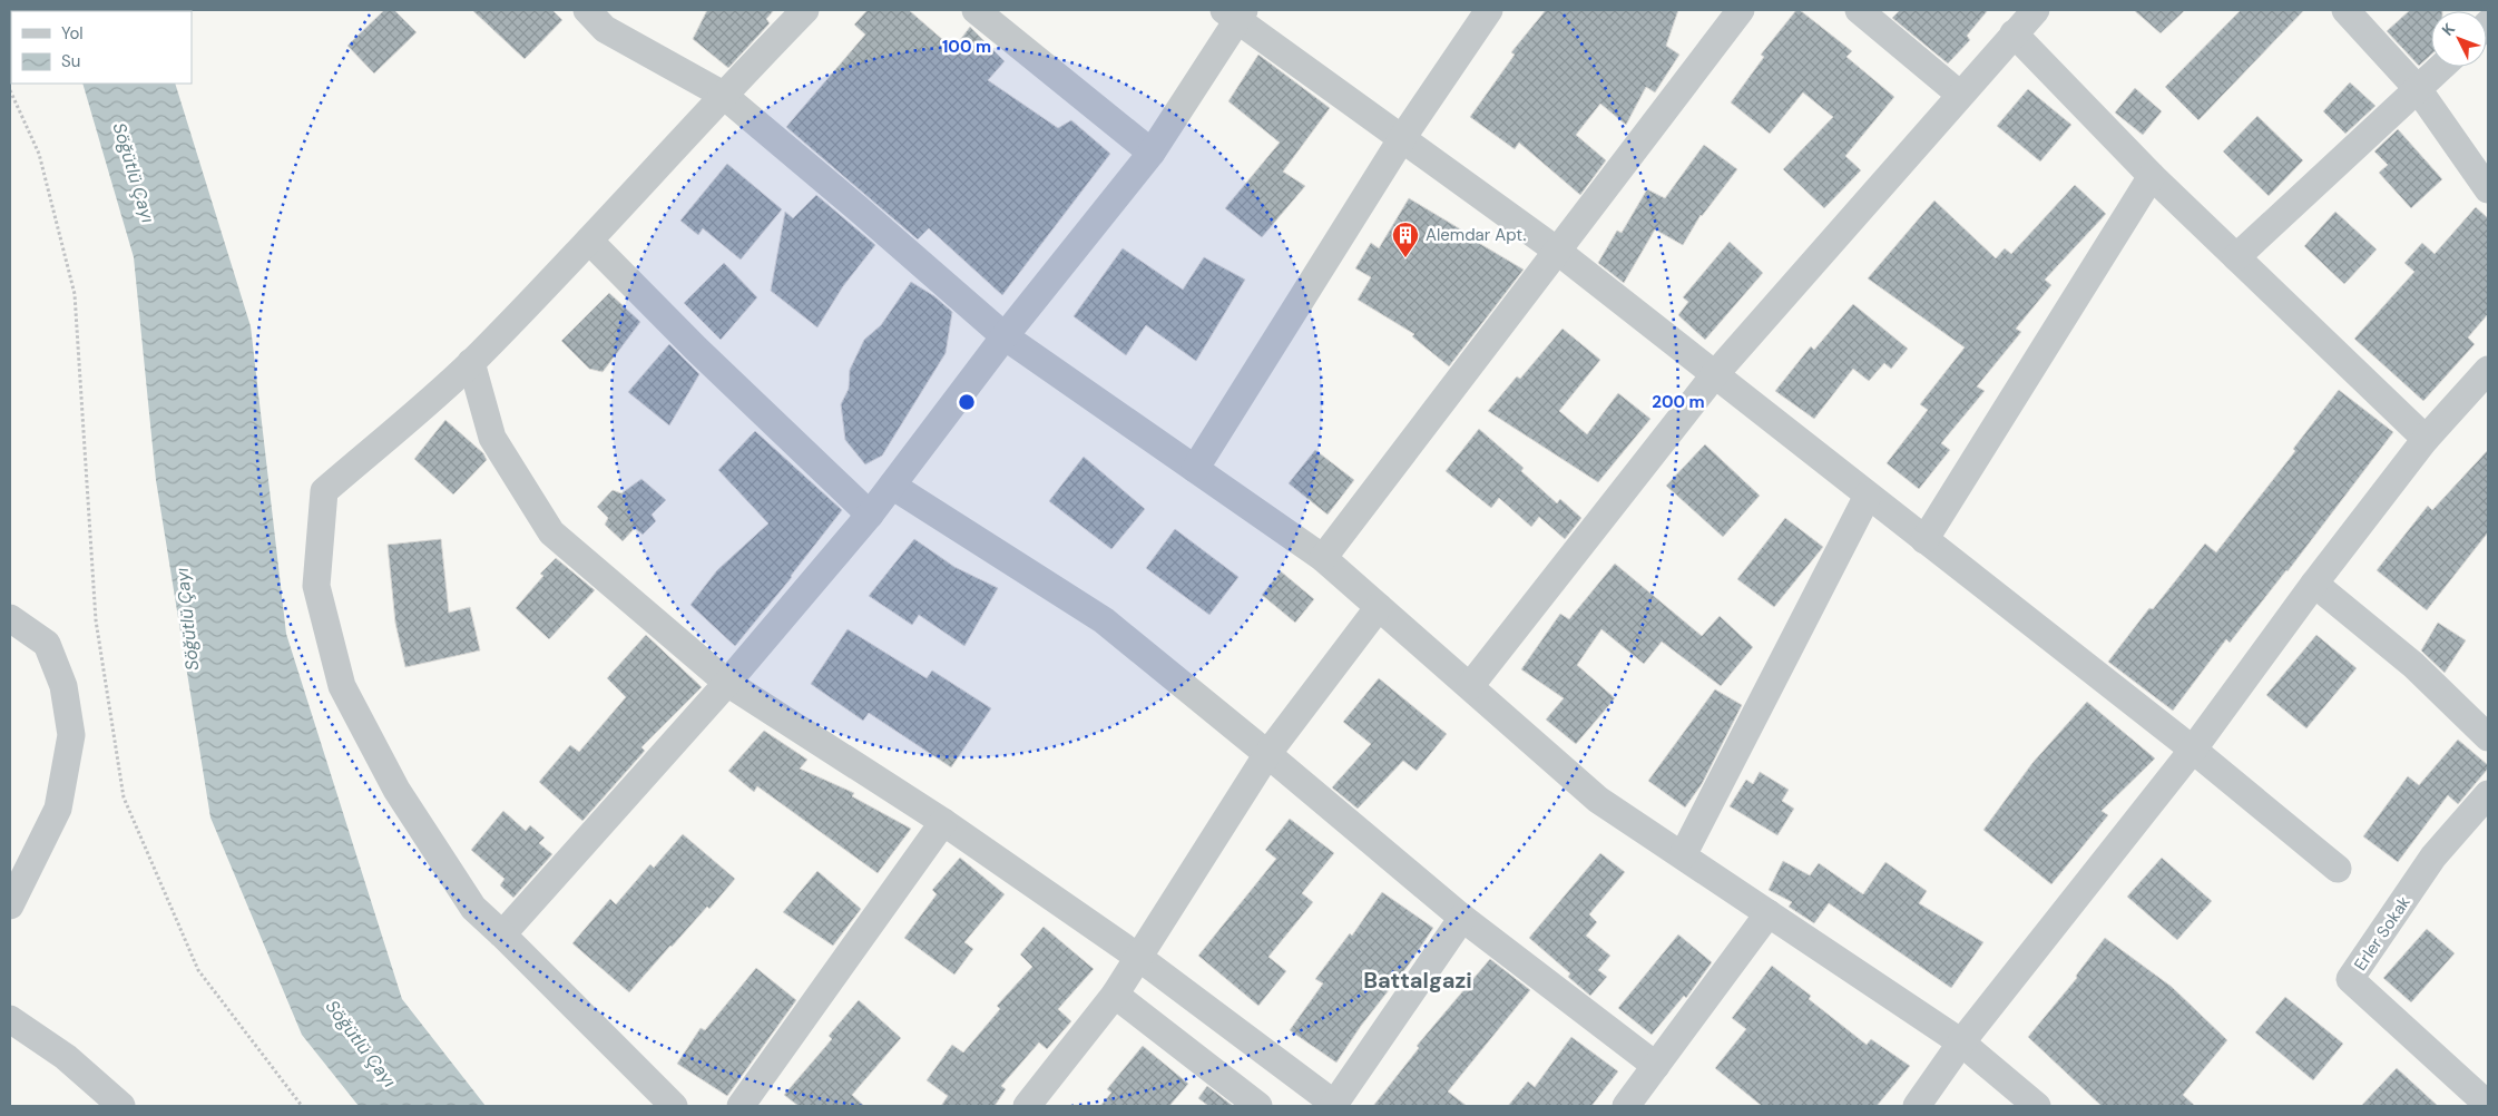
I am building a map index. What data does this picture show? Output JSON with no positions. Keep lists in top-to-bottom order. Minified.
{"streets":{"street":["Erler Sokak"]},"districts":["Battalgazi"],"water":["Söğütlü Çayı"],"places":{"building":["Alemdar Apt."]},"legend":["Yol","Su"],"north":"top left","rings":["100 m","200 m"]}
